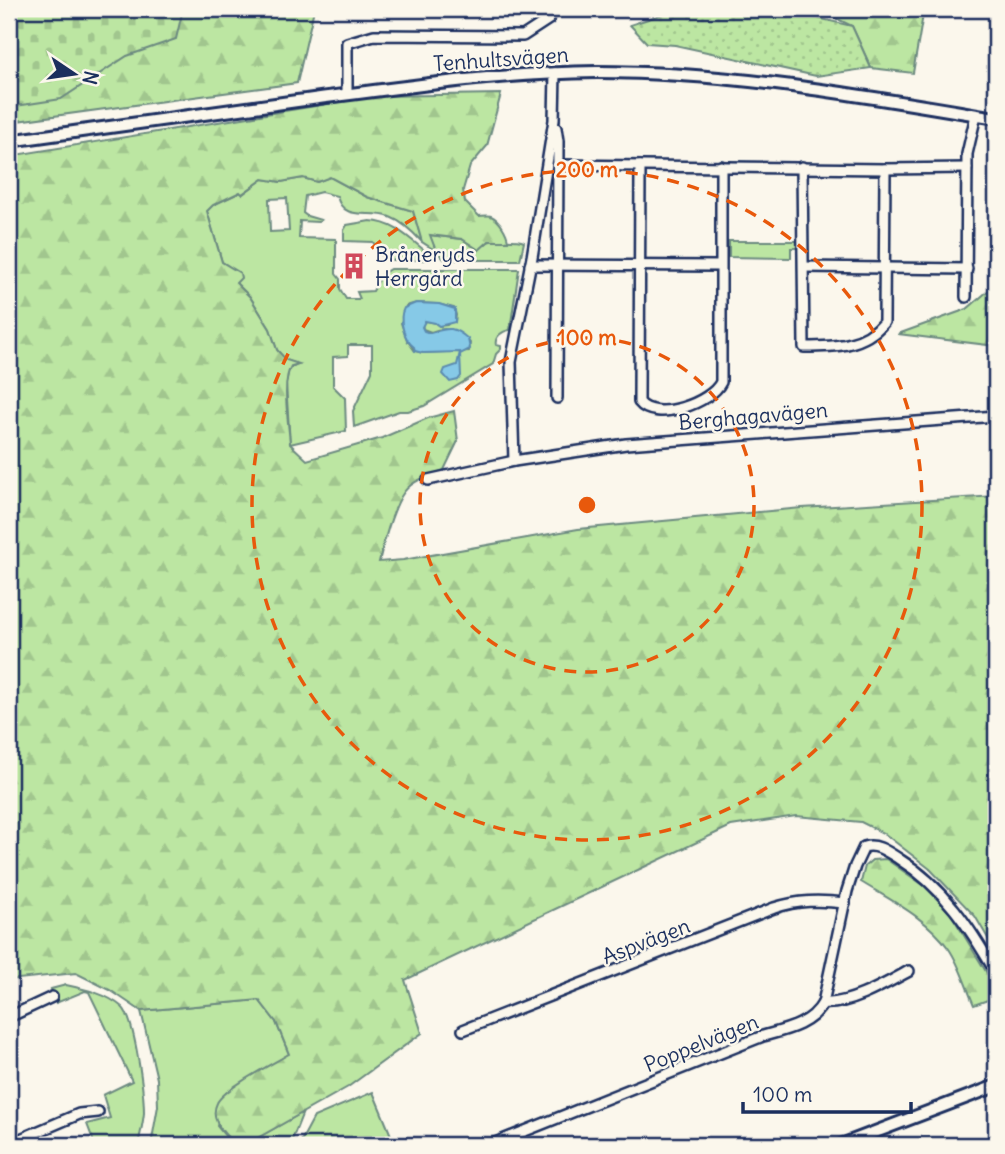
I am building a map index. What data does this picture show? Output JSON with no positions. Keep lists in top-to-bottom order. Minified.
{"streets":{"street":["Tenhultsvägen","Berghagavägen","Aspvägen","Poppelvägen"]},"places":{"building":["Bråneryds Herrgård"]},"scale_bar":"100 m","north":"right","rings":["200 m","100 m"]}
